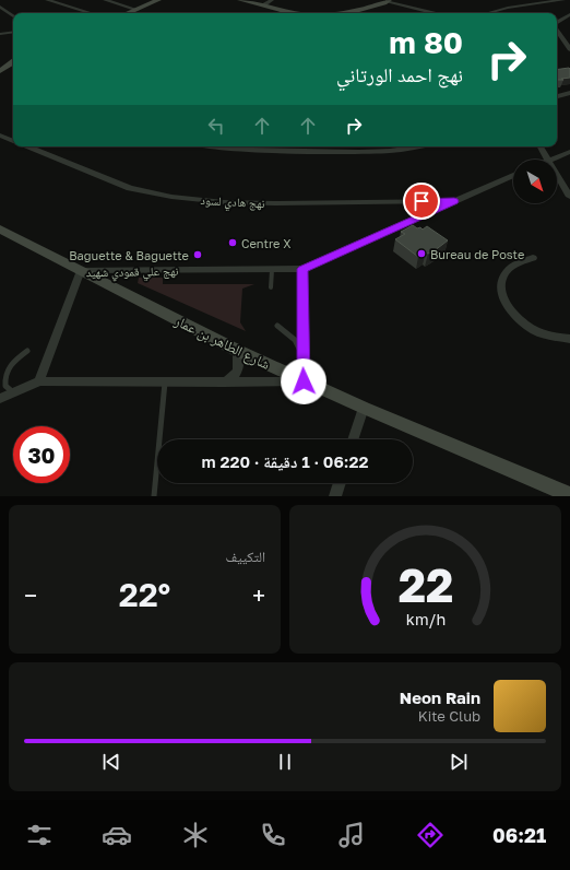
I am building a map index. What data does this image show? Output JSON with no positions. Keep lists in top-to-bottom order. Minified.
{"streets":{"street":["نهج هادي لسود","نهج علي قمودي شهيد","شارع الطاهر بن عمار"]},"crossings":[["نهج علي قمودي شهيد","شارع الطاهر بن عمار"]],"places":["Centre X","Bureau de Poste","Baguette & Baguette"],"north":"bottom right","page":{"turn":["80 m","نهج احمد الورتاني"],"limit":"30","trip":"06:22 · 1 دقيقة · 220 m","tile":"التكييف","heat":["−","22°","+"],"song":["Neon Rain","Kite Club"],"tabs":"06:21","gauge":["22","km/h"]}}
